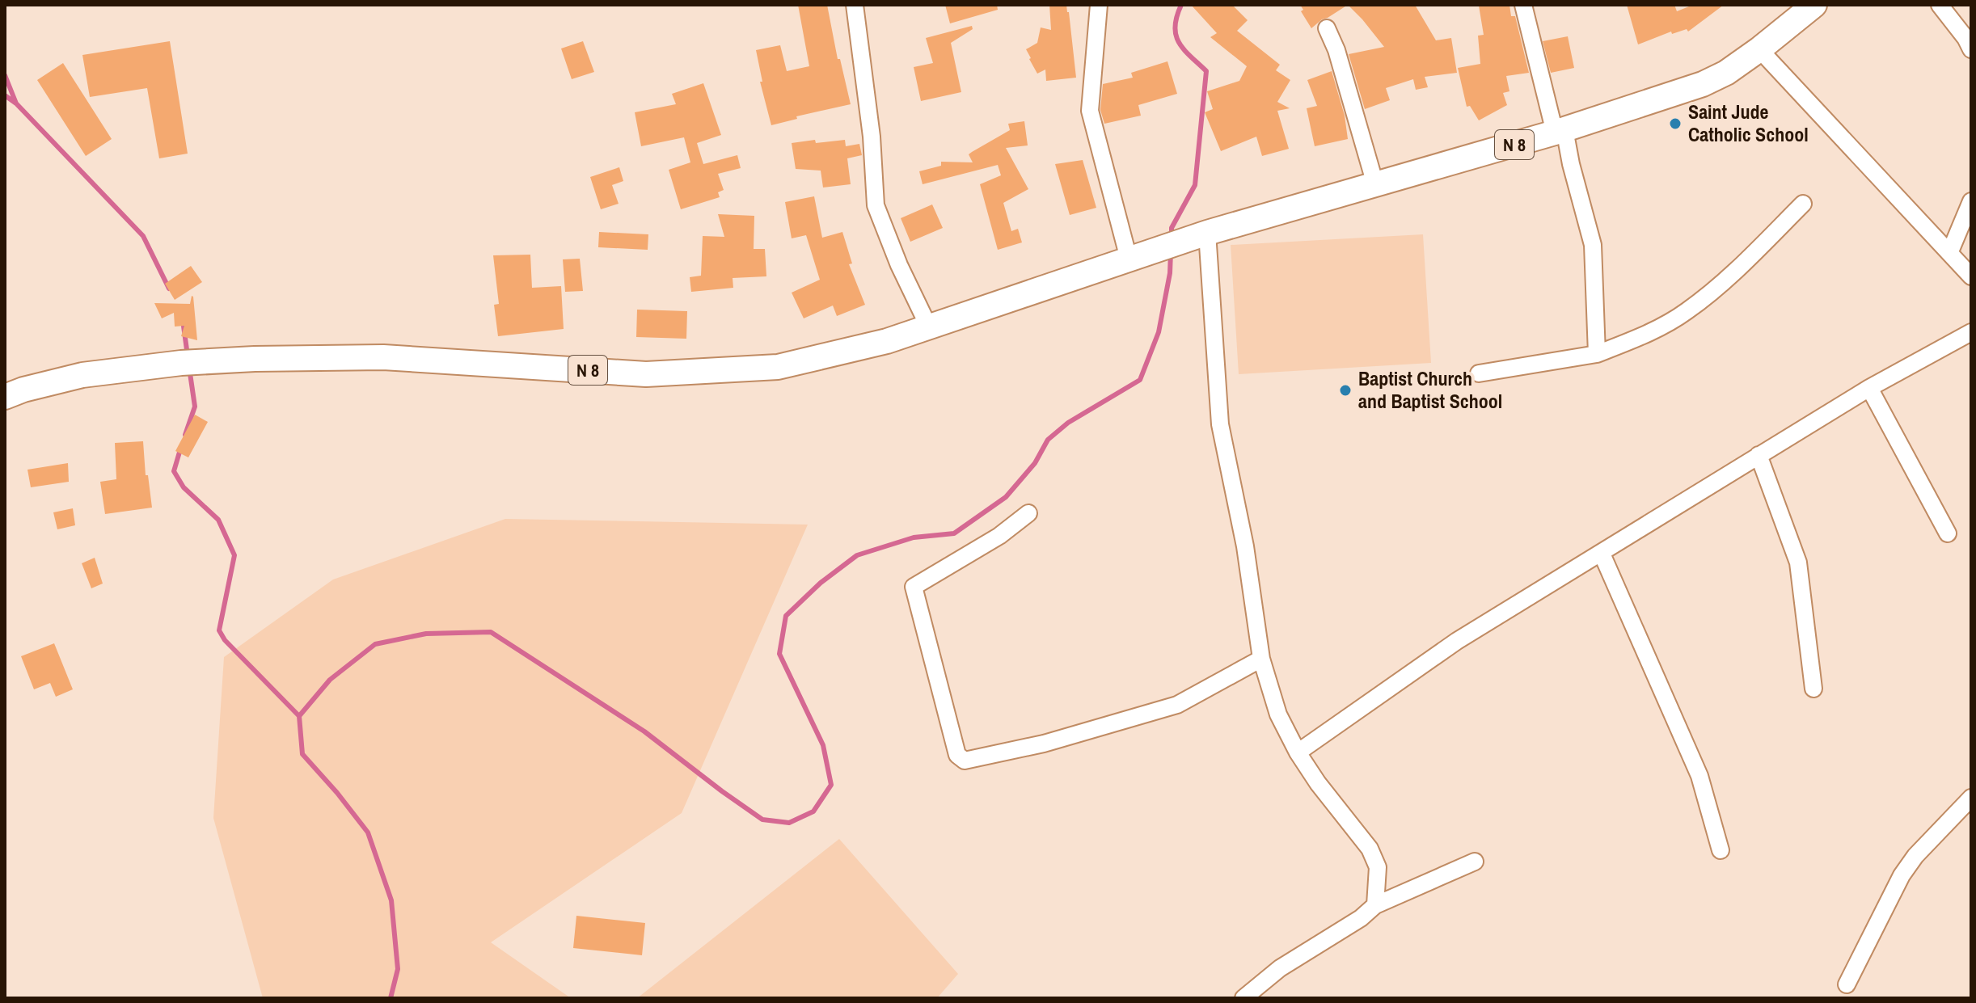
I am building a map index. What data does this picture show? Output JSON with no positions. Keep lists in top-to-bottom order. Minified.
{"streets":{"highway":["N 8"]},"places":["Saint Jude Catholic School","Baptist Church and Baptist School"]}
